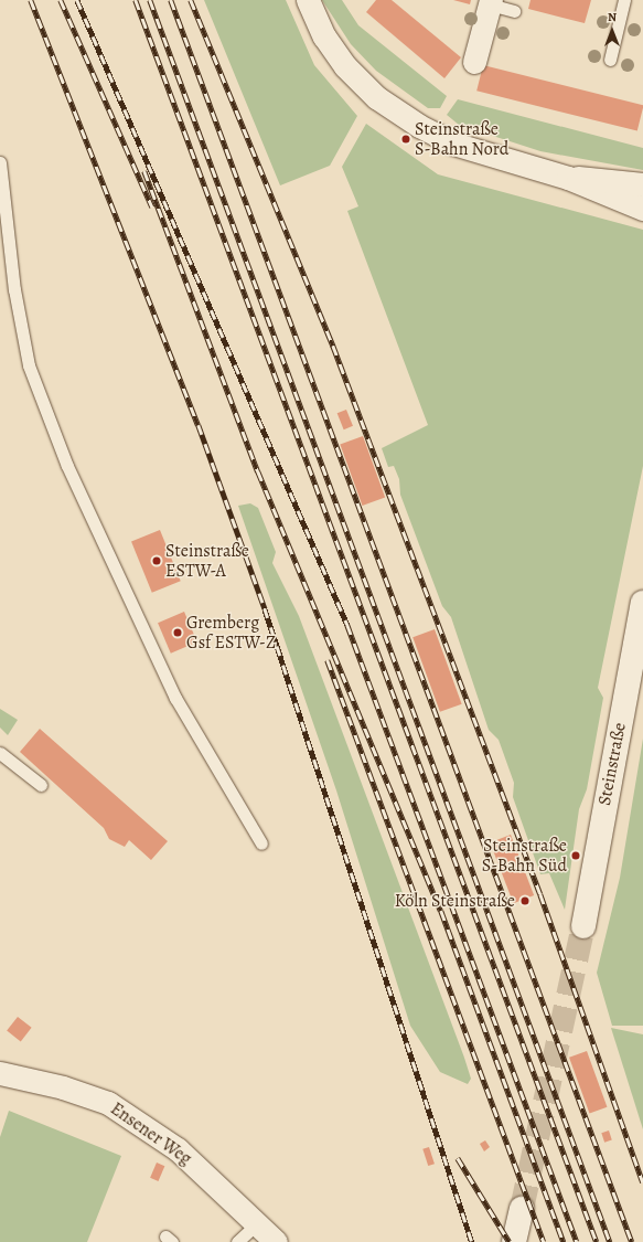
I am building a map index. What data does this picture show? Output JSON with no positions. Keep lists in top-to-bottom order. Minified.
{"streets":{"main road":["Steinstraße"],"street":["Ensener Weg"]},"places":["Steinstraße S-Bahn Nord","Steinstraße ESTW-A","Gremberg Gsf ESTW-Z","Steinstraße S-Bahn Süd","Köln Steinstraße"],"north":"top"}
